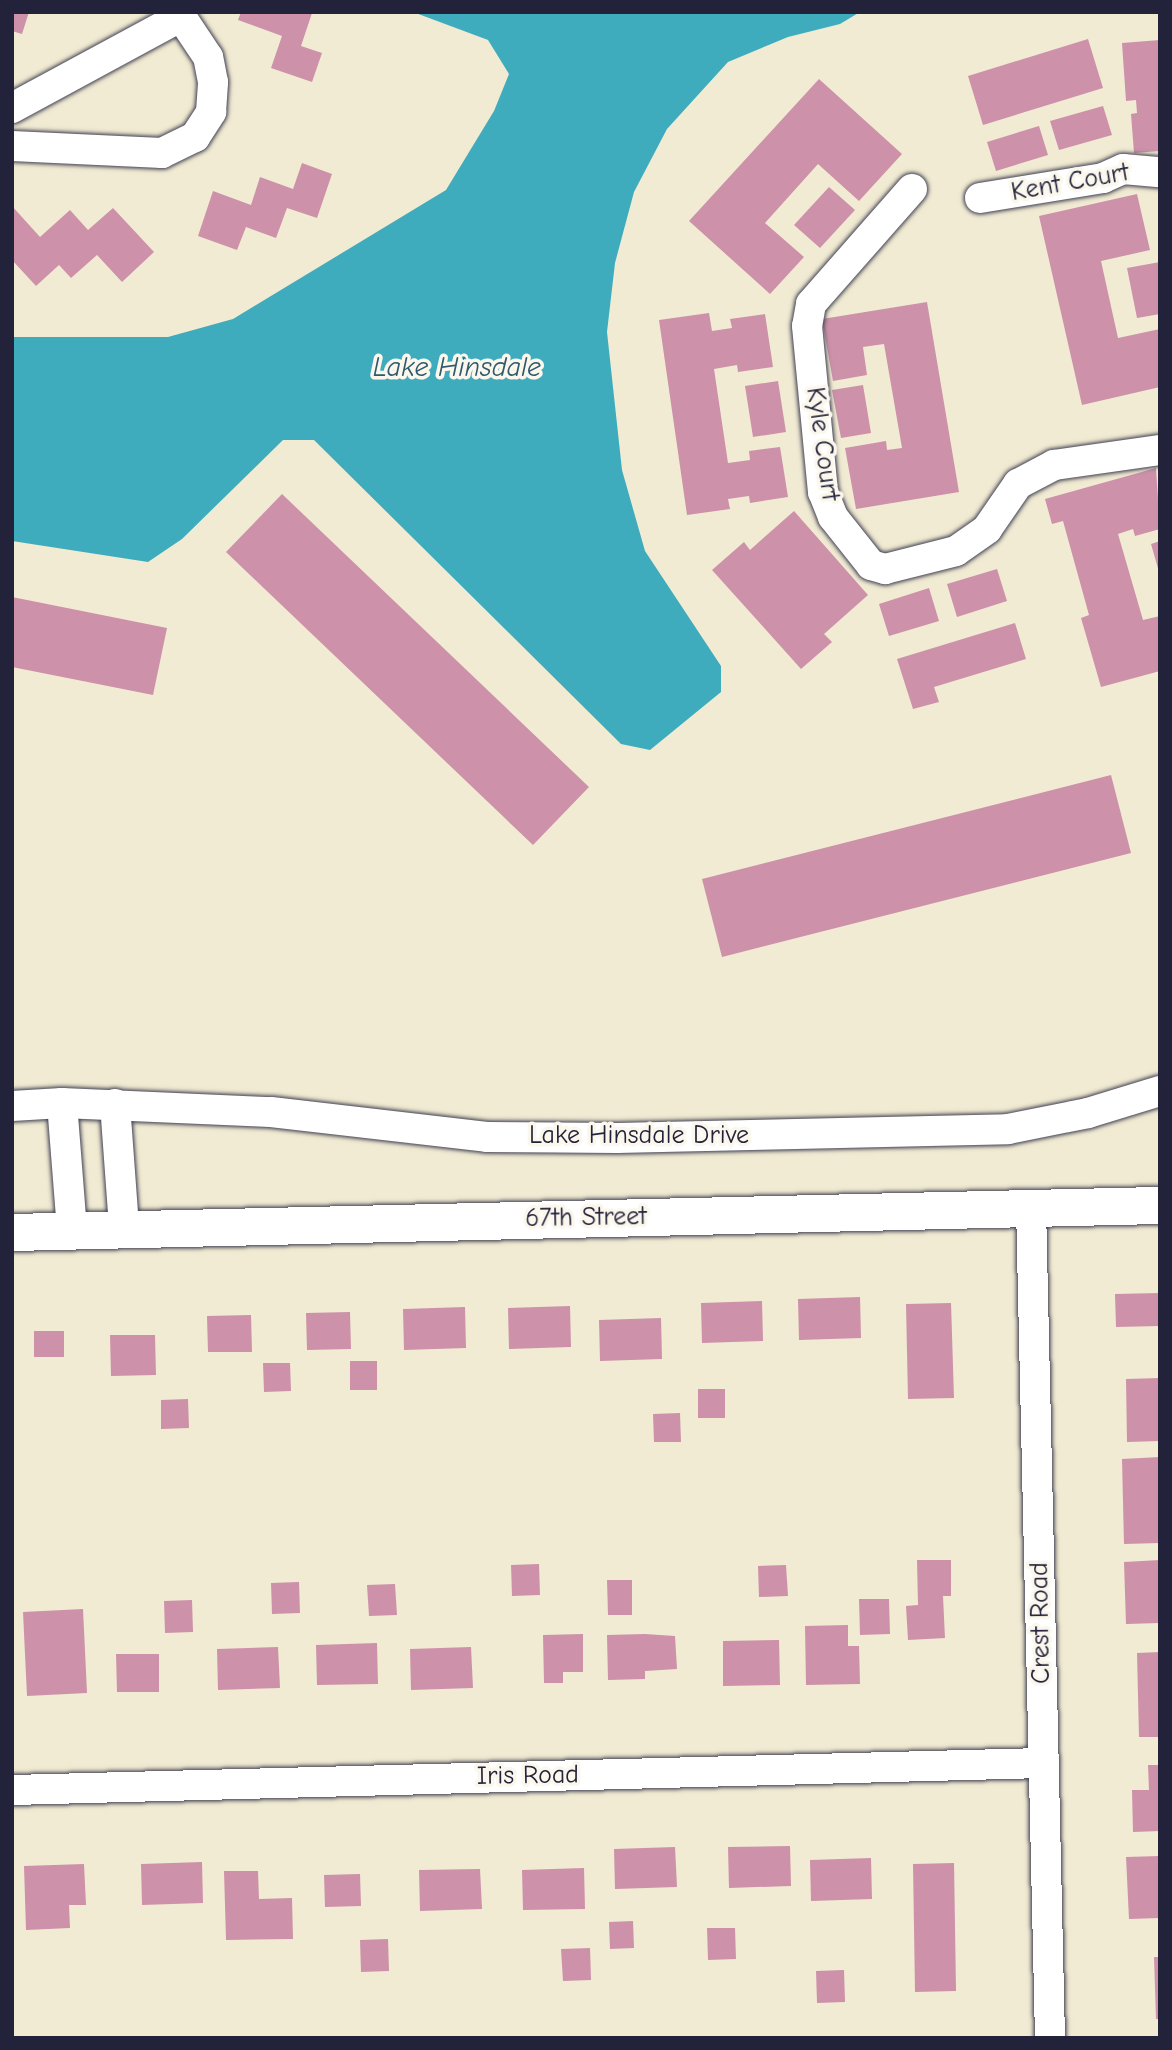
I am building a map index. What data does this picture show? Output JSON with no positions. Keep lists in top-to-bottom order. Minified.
{"streets":{"street":["Kent Court","Kyle Court","Lake Hinsdale Drive","67th Street","Crest Road","Iris Road"]},"crossings":[["67th Street","Crest Road"],["Crest Road","Iris Road"]],"water":["Lake Hinsdale"]}
